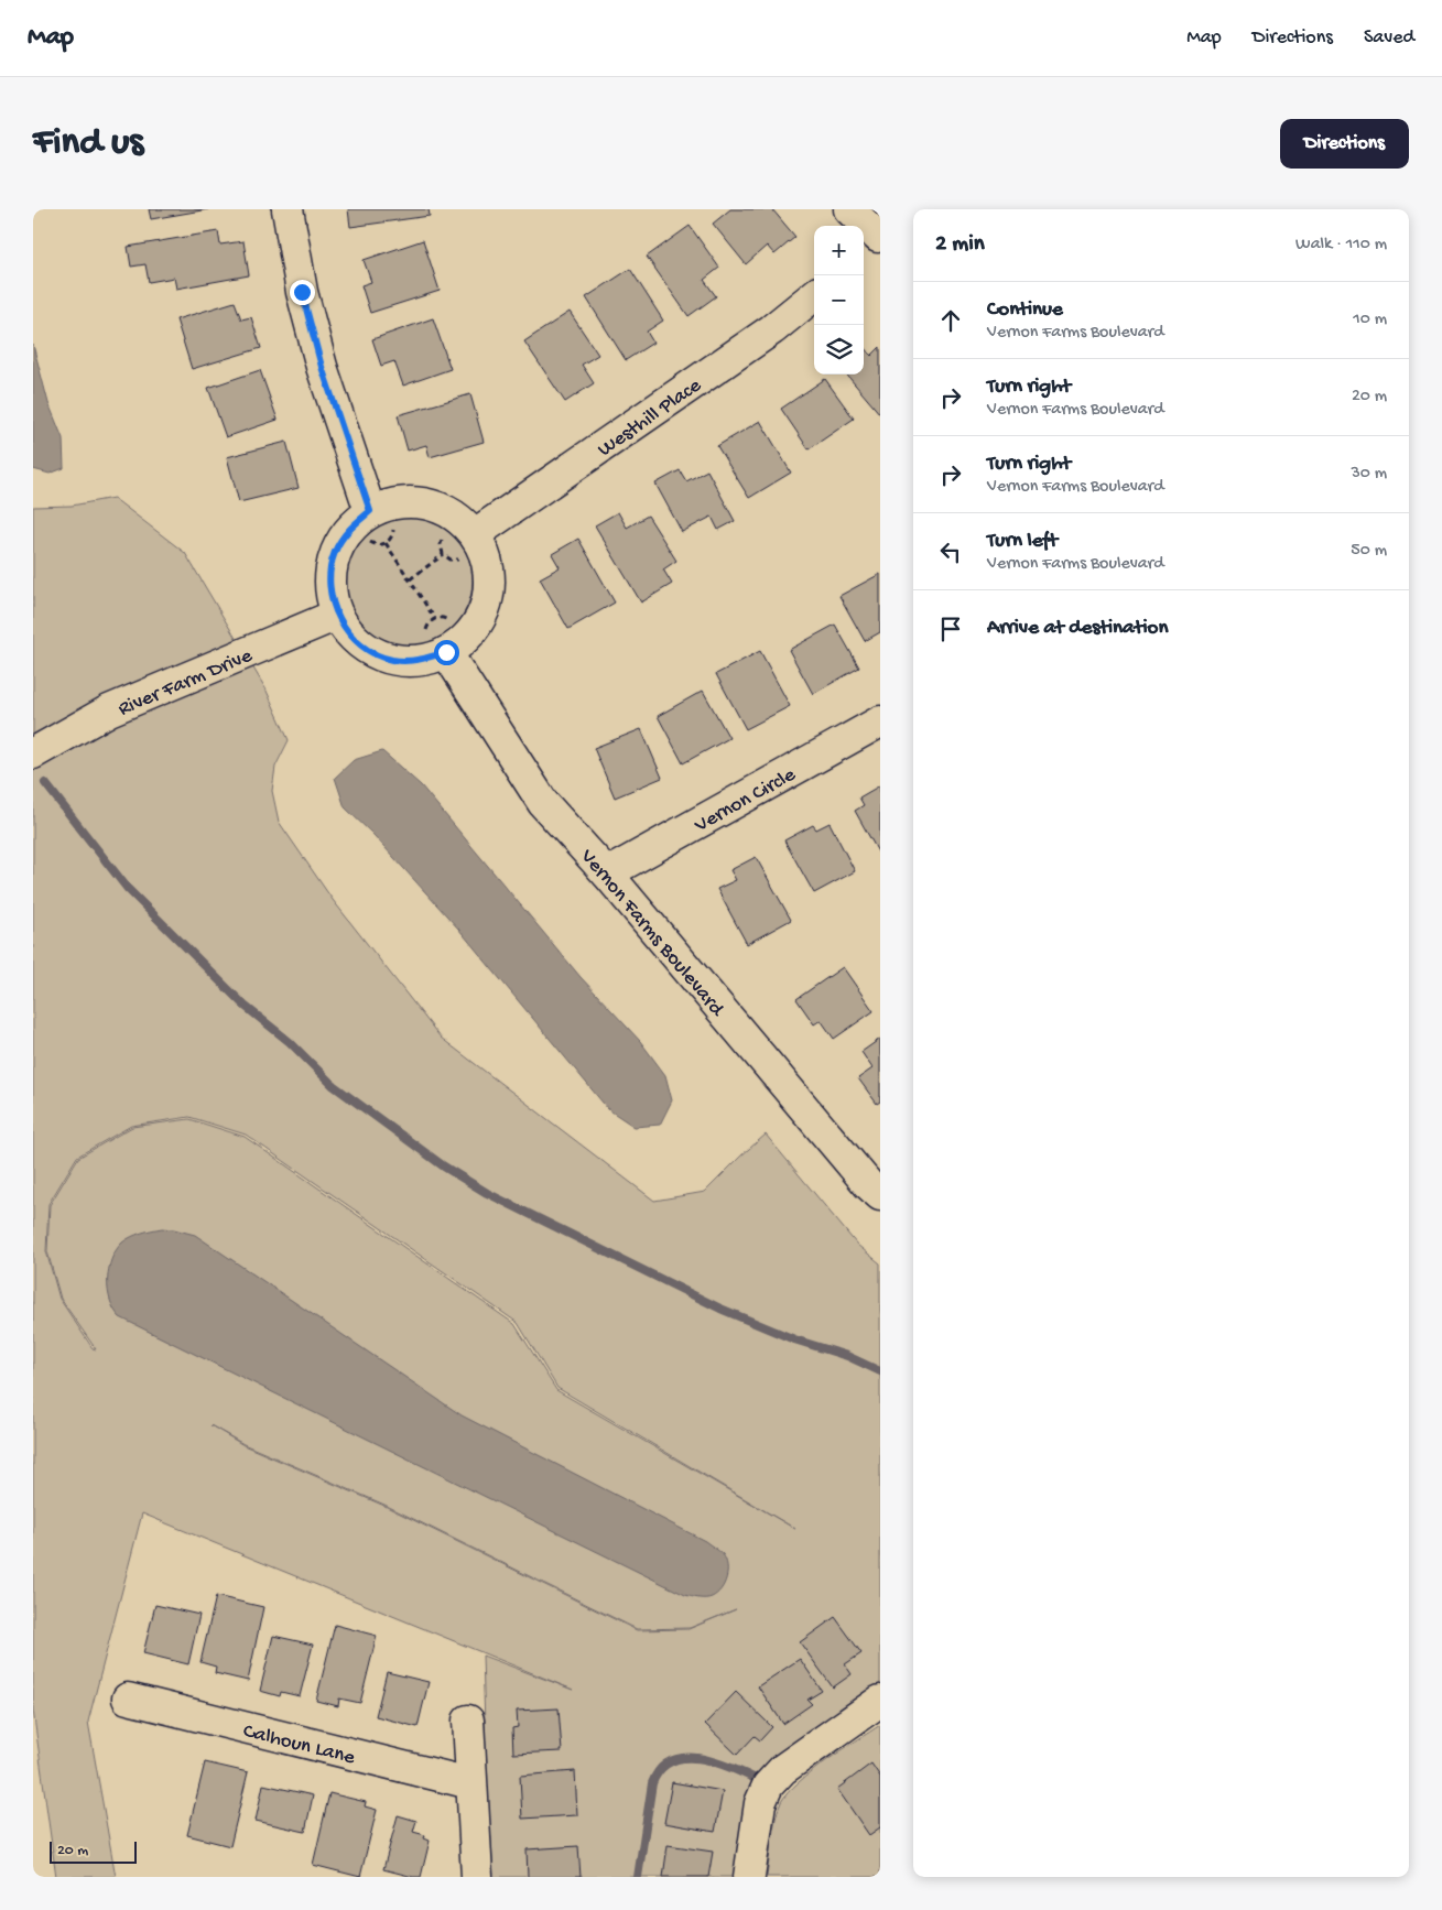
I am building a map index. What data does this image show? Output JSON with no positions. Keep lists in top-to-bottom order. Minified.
{"streets":{"street":["Westhill Place","River Farm Drive","Vernon Circle","Vernon Farms Boulevard","Calhoun Lane"]},"crossings":[["Westhill Place","River Farm Drive"],["Westhill Place","Vernon Farms Boulevard"],["River Farm Drive","Vernon Farms Boulevard"],["Vernon Circle","Vernon Farms Boulevard"]],"scale_bar":"20 m","page":{"header":"Map","nav":["Map","Directions","Saved"],"buttons":"Directions","title":"Find us","heading":["2 min","Walk · 110 m"],"map_buttons":["+","−"],"list":[["Continue","Vernon Farms Boulevard","10 m"],["Turn right","Vernon Farms Boulevard","20 m"],["Turn right","Vernon Farms Boulevard","30 m"],["Turn left","Vernon Farms Boulevard","50 m"],"Arrive at destination"],"scale":"20 m"}}
